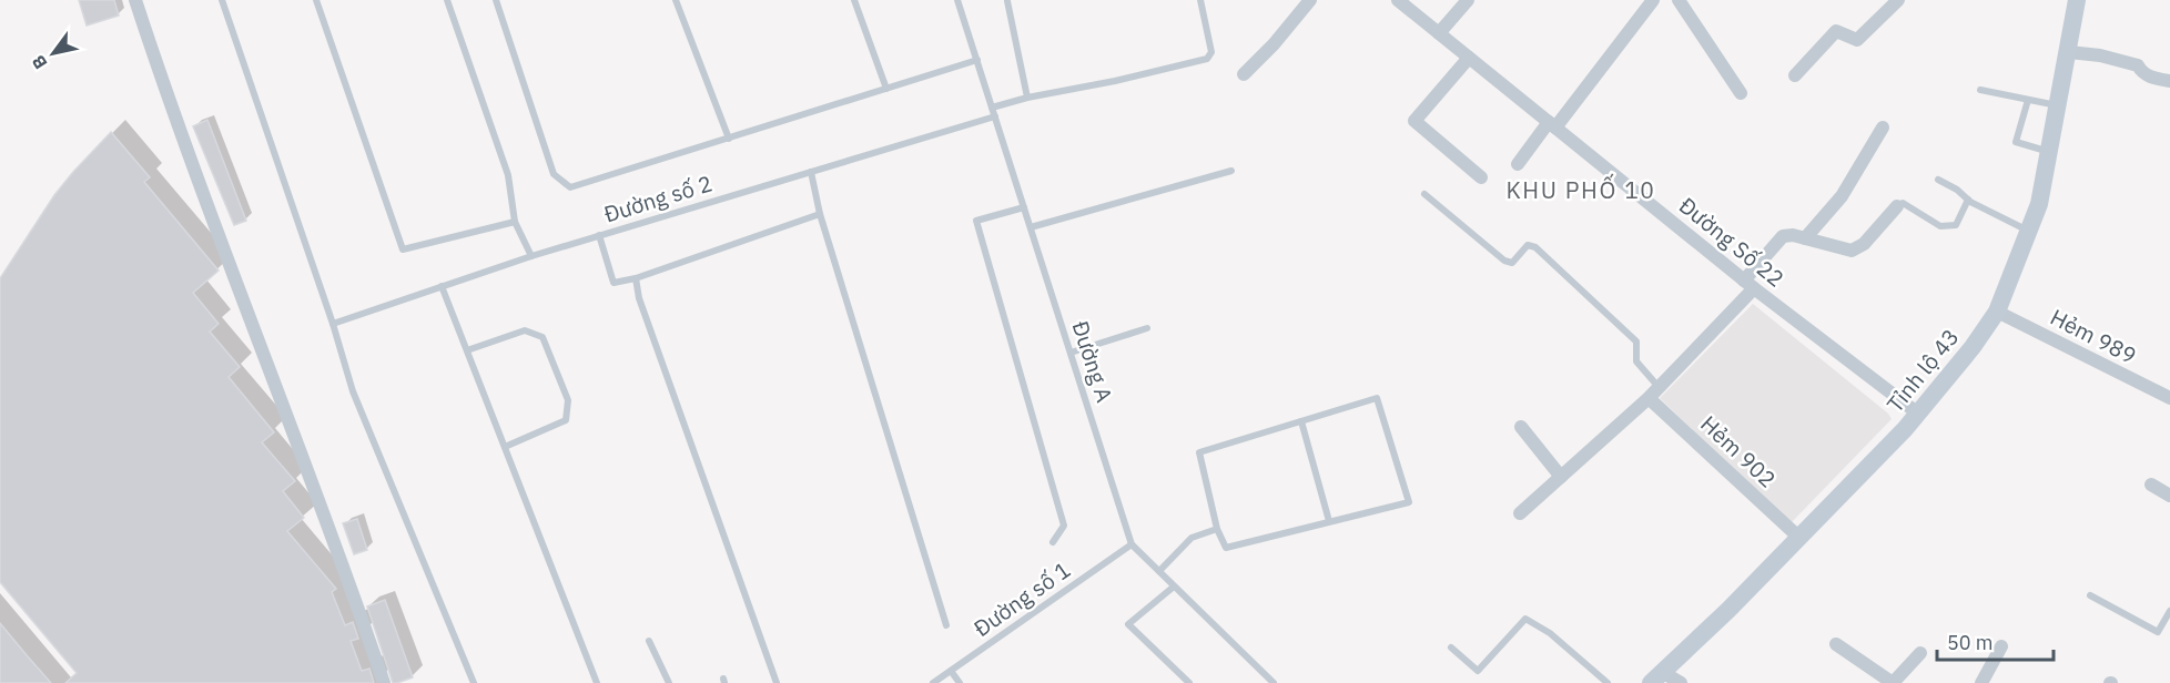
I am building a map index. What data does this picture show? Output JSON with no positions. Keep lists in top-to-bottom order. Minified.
{"streets":{"main road":["Tỉnh lộ 43"],"street":["Đường Số 22","Hẻm 989","Hẻm 902"],"lane":["Đường số 2","Đường A","Đường số 1"]},"crossings":[["Đường số 2","Đường A"],["Đường Số 22","Tỉnh lộ 43"],["Hẻm 989","Tỉnh lộ 43"],["Đường A","Đường số 1"],["Tỉnh lộ 43","Hẻm 902"]],"districts":["KHU PHỐ 10"],"scale_bar":"50 m","north":"bottom left"}
